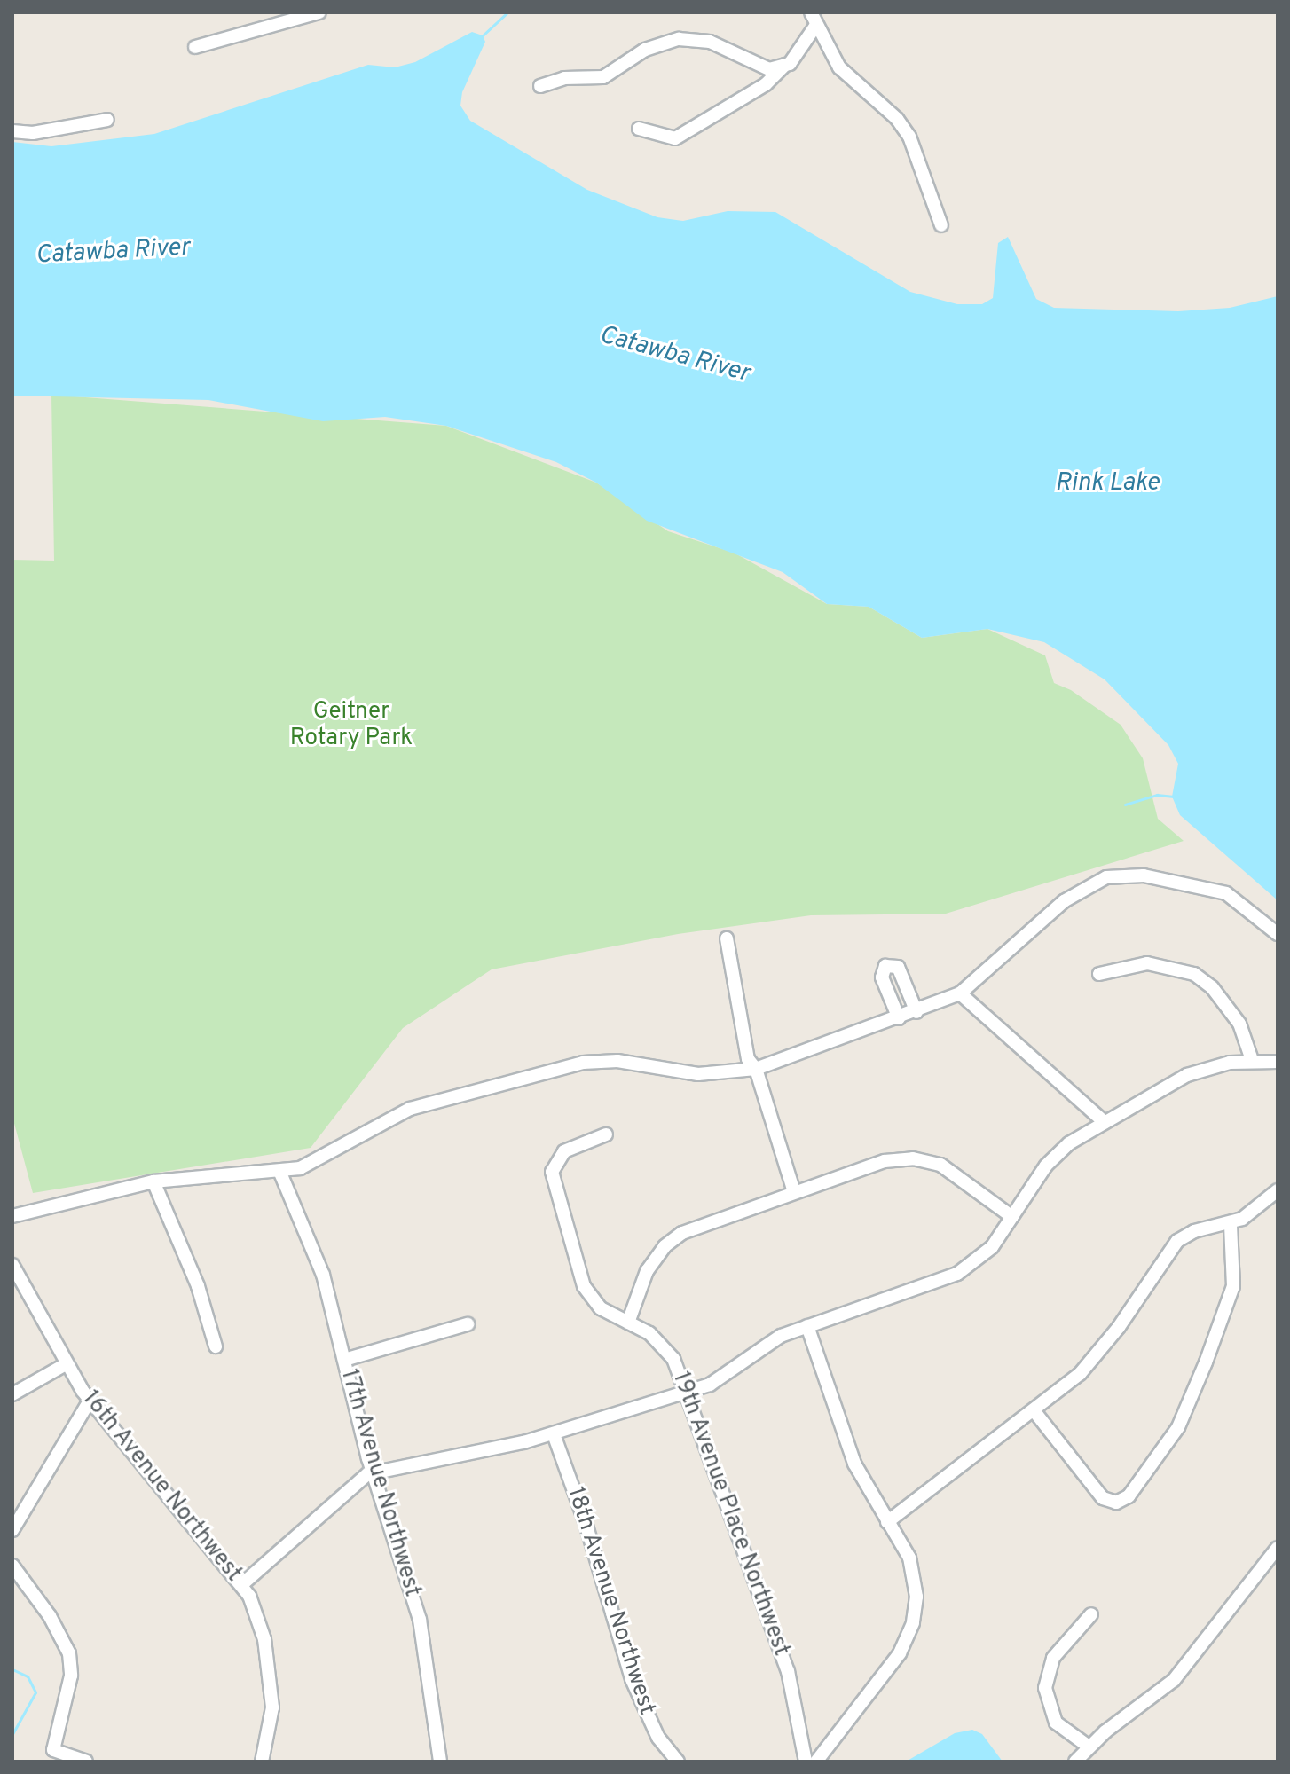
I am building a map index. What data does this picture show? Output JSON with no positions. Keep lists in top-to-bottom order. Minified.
{"streets":{"street":["17th Avenue Northwest","16th Avenue Northwest","19th Avenue Place Northwest","18th Avenue Northwest"]},"water":["Catawba River","Rink Lake"],"parks":["Geitner Rotary Park"]}
